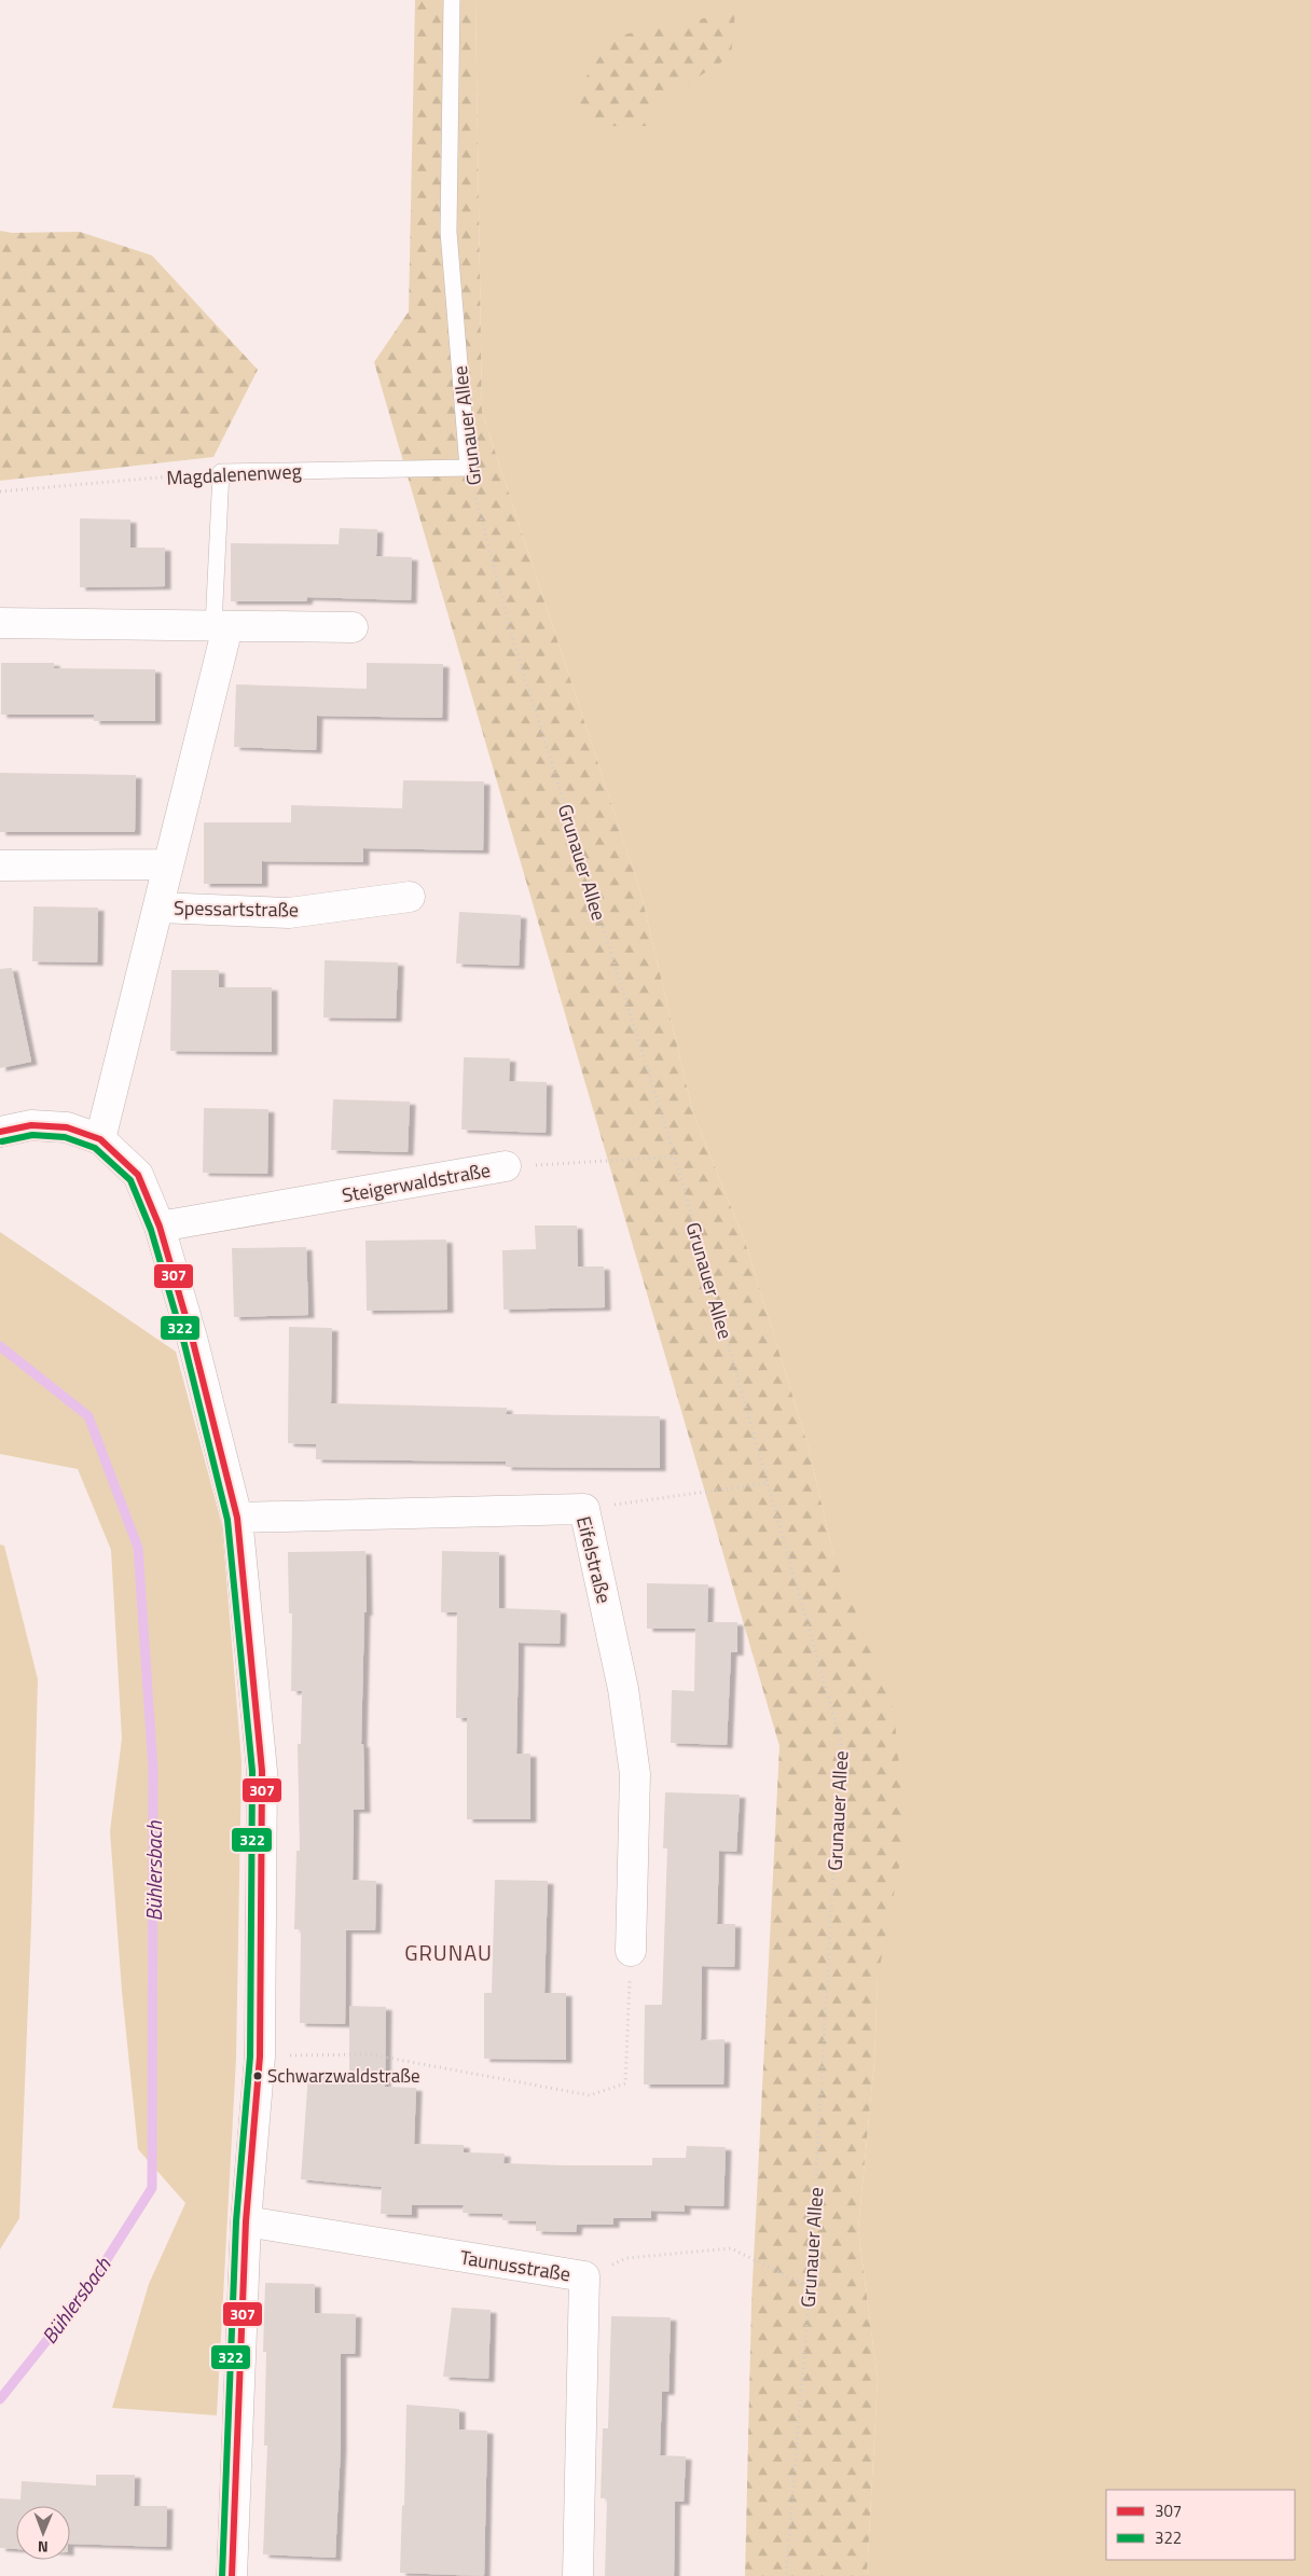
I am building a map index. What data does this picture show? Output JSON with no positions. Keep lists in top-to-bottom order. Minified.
{"streets":{"street":["Spessartstraße","Steigerwaldstraße","Eifelstraße","Taunusstraße"],"lane":["Grunauer Allee","Magdalenenweg"]},"crossings":[["Grunauer Allee","Magdalenenweg"],["Grunauer Allee","Steigerwaldstraße"],["Magdalenenweg","Spessartstraße"]],"districts":["GRUNAU"],"water":["Bühlersbach"],"places":["Schwarzwaldstraße"],"lines":["transit line 307","transit line 322"],"legend":["307","322"],"north":"bottom"}
